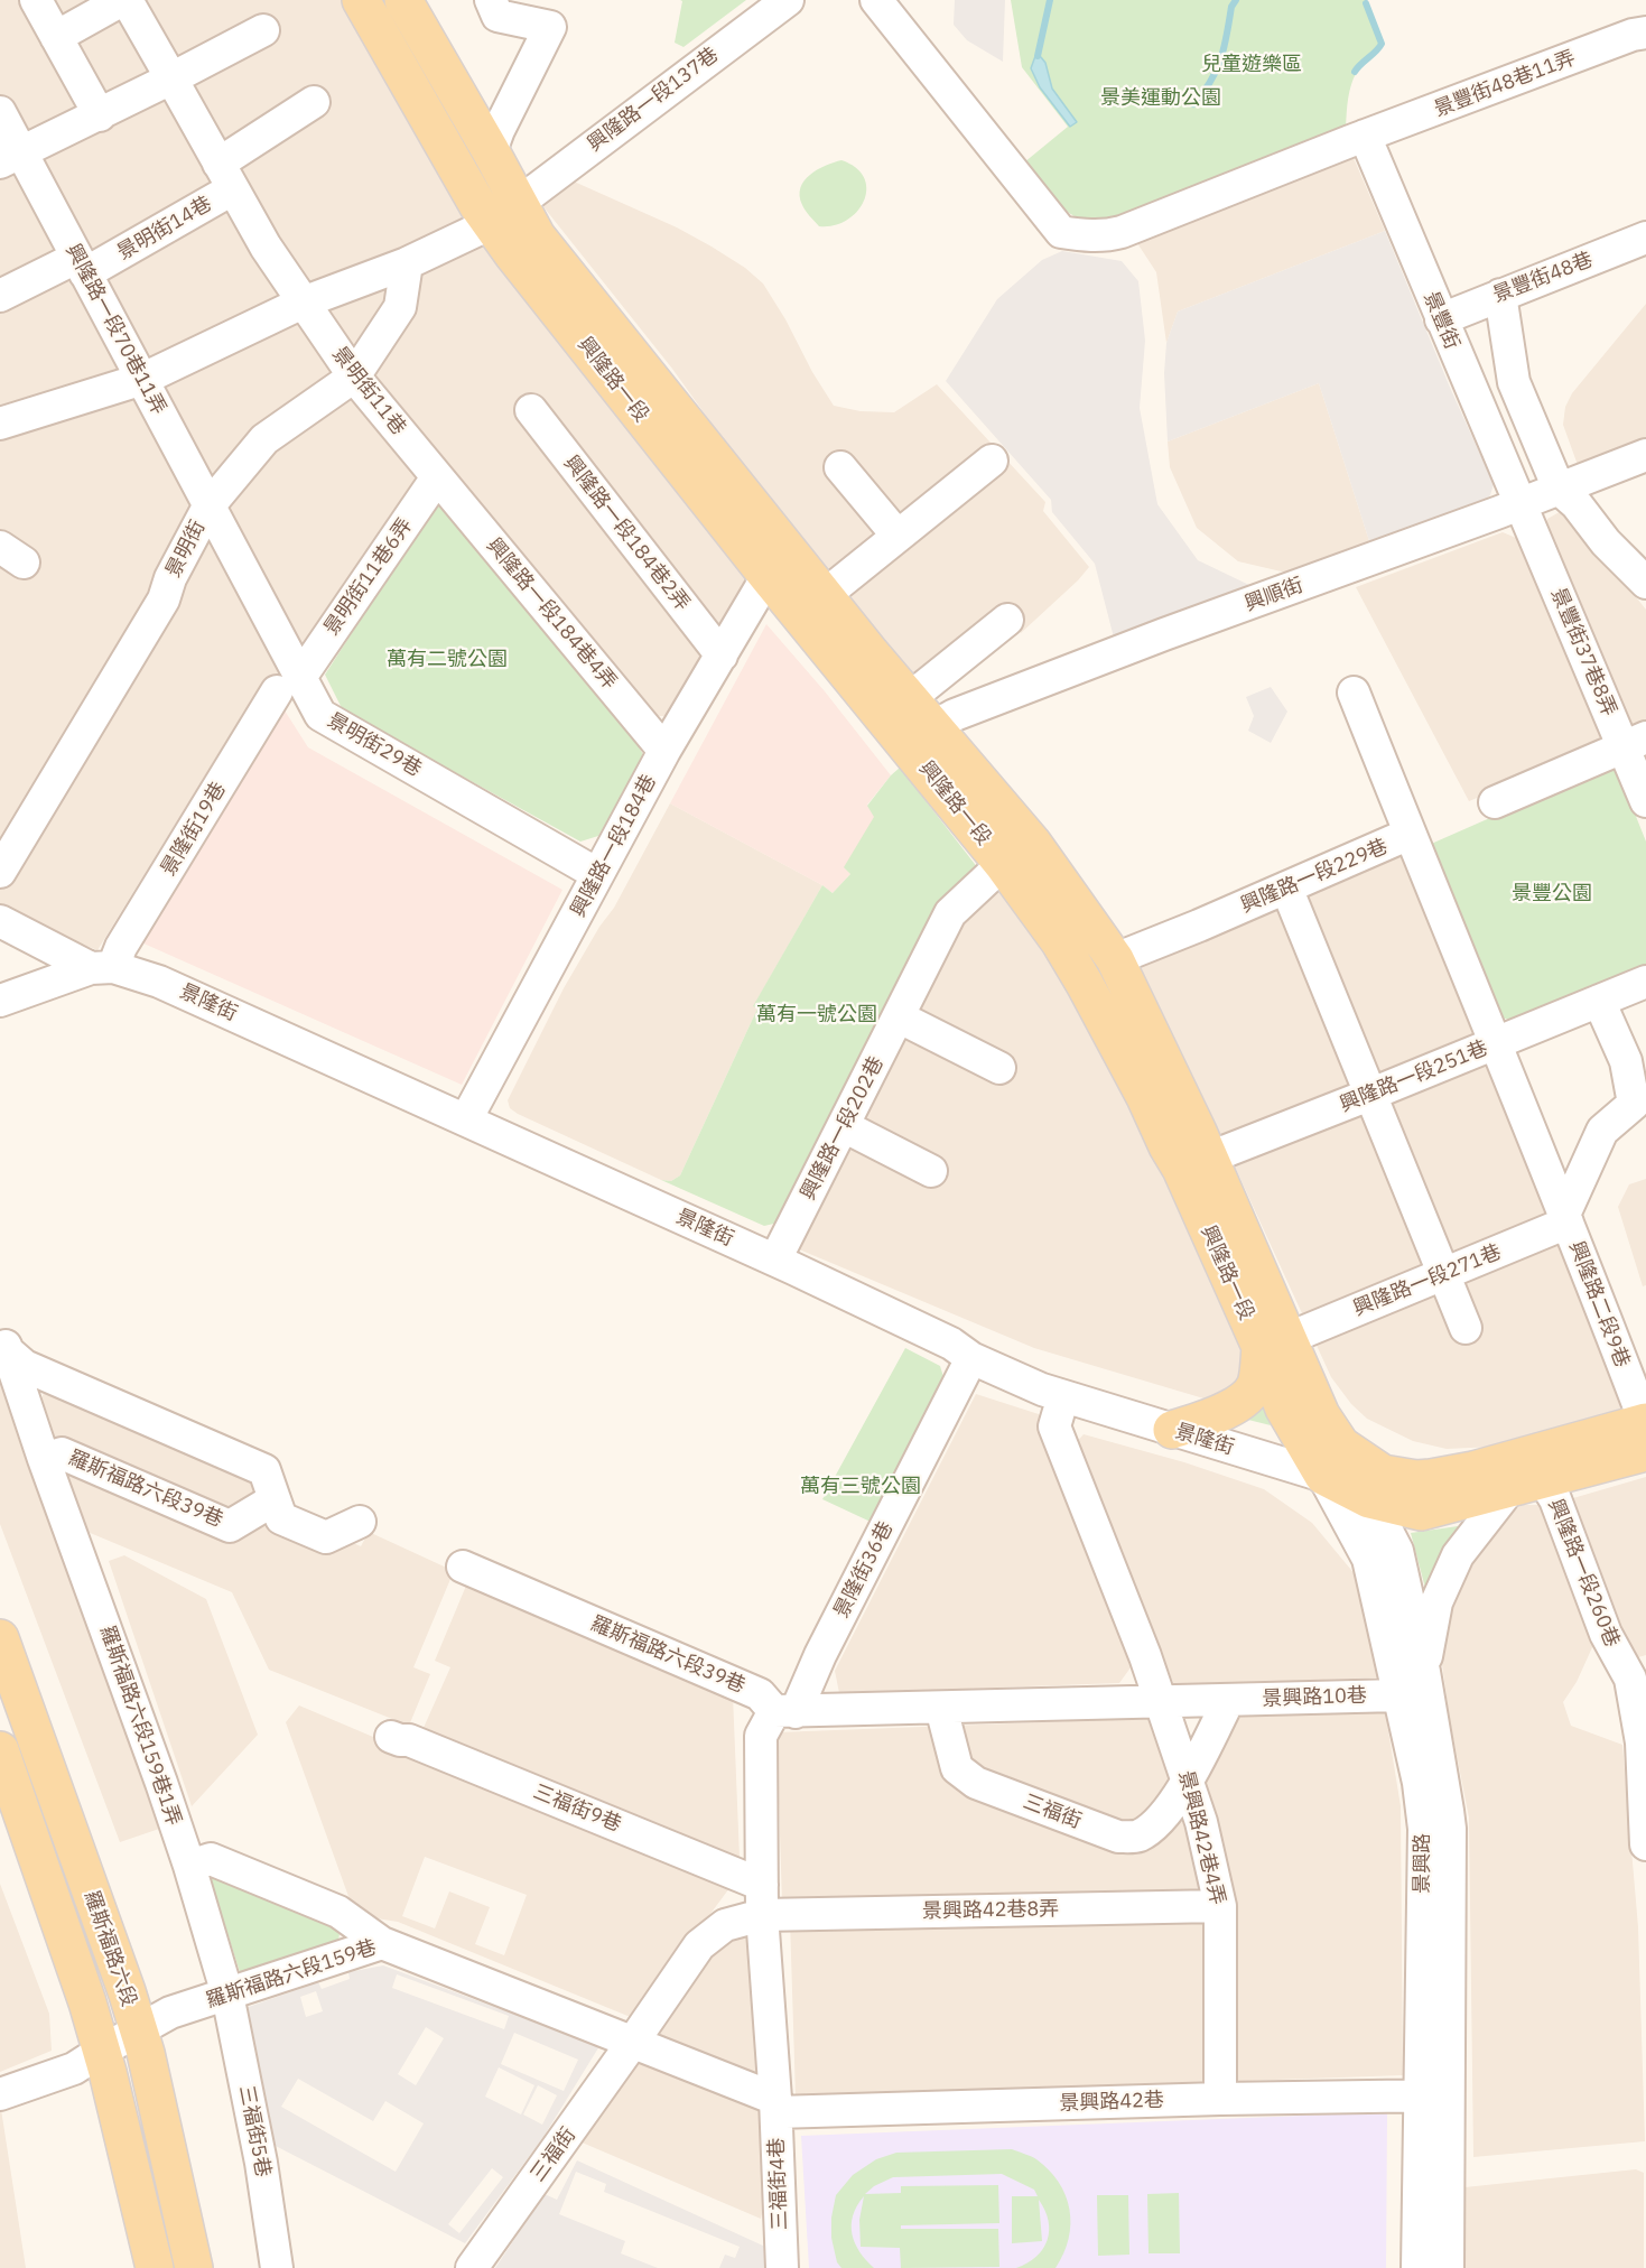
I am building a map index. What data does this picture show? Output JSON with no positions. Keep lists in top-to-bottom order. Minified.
{"streets":{"main road":["興隆路一段","羅斯福路六段"],"street":["景豐街48巷11弄","興隆路一段137巷","景明街14巷","景豐街48巷","景豐街","興隆路一段70巷11弄","景明街11巷","興隆路一段184巷2弄","景明街","景明街11巷6弄","興順街","興隆路一段184巷4弄","景豐街37巷8弄","景明街29巷","景隆街19巷","興隆路一段184巷","興隆路一段229巷","景隆街","興隆路一段251巷","興隆路一段202巷","興隆路一段271巷","興隆路二段9巷","羅斯福路六段39巷","景隆街36巷","興隆路一段260巷","景興路10巷","羅斯福路六段159巷1弄","三福街9巷","三福街","景興路42巷4弄","景興路","景興路42巷8弄","羅斯福路六段159巷","景興路42巷","三福街5巷","三福街4巷"]},"crossings":[["景豐街48巷11弄","景豐街"],["興隆路一段137巷","興隆路一段"],["景明街14巷","興隆路一段70巷11弄"],["景明街14巷","景明街11巷"],["景豐街48巷","景豐街"],["景豐街","興順街"],["景豐街","景豐街37巷8弄"],["興隆路一段70巷11弄","景明街"],["興隆路一段70巷11弄","景明街29巷"],["興隆路一段","興順街"],["興隆路一段","興隆路一段184巷"],["興隆路一段","興隆路一段229巷"],["興隆路一段","景隆街"],["興隆路一段","興隆路一段251巷"],["興隆路一段","興隆路一段202巷"],["興隆路一段","興隆路一段271巷"],["興隆路一段","景興路"],["景明街11巷","景明街"],["景明街11巷","景明街11巷6弄"],["景明街11巷","興隆路一段184巷4弄"],["興隆路一段184巷2弄","興隆路一段184巷"],["景明街","景明街29巷"],["景明街11巷6弄","興隆路一段184巷4弄"],["景明街11巷6弄","景明街29巷"],["景明街11巷6弄","景隆街19巷"],["興順街","景豐街37巷8弄"],["興隆路一段184巷4弄","興隆路一段184巷"],["景明街29巷","景隆街19巷"],["景明街29巷","興隆路一段184巷"],["景隆街19巷","景隆街"],["興隆路一段184巷","景隆街"],["興隆路一段229巷","興隆路二段9巷"],["景隆街","興隆路一段202巷"],["景隆街","景隆街36巷"],["景隆街","景興路"],["興隆路一段251巷","興隆路二段9巷"],["興隆路一段271巷","興隆路二段9巷"],["羅斯福路六段39巷","景隆街36巷"],["羅斯福路六段39巷","羅斯福路六段159巷1弄"],["景興路10巷","景興路42巷4弄"],["景興路10巷","景興路"],["羅斯福路六段159巷1弄","羅斯福路六段159巷"],["羅斯福路六段159巷1弄","三福街5巷"],["三福街9巷","三福街"],["三福街9巷","景興路42巷8弄"],["三福街","景興路42巷4弄"],["三福街","景興路42巷8弄"],["三福街","羅斯福路六段159巷"],["景興路42巷4弄","景興路42巷8弄"],["景興路42巷4弄","景興路42巷"],["景興路","景興路42巷"],["羅斯福路六段","羅斯福路六段159巷"],["羅斯福路六段159巷","三福街5巷"],["景興路42巷","三福街4巷"]],"parks":["兒童遊樂區","景美運動公園","萬有二號公園","景豐公園","萬有一號公園","萬有三號公園"]}
